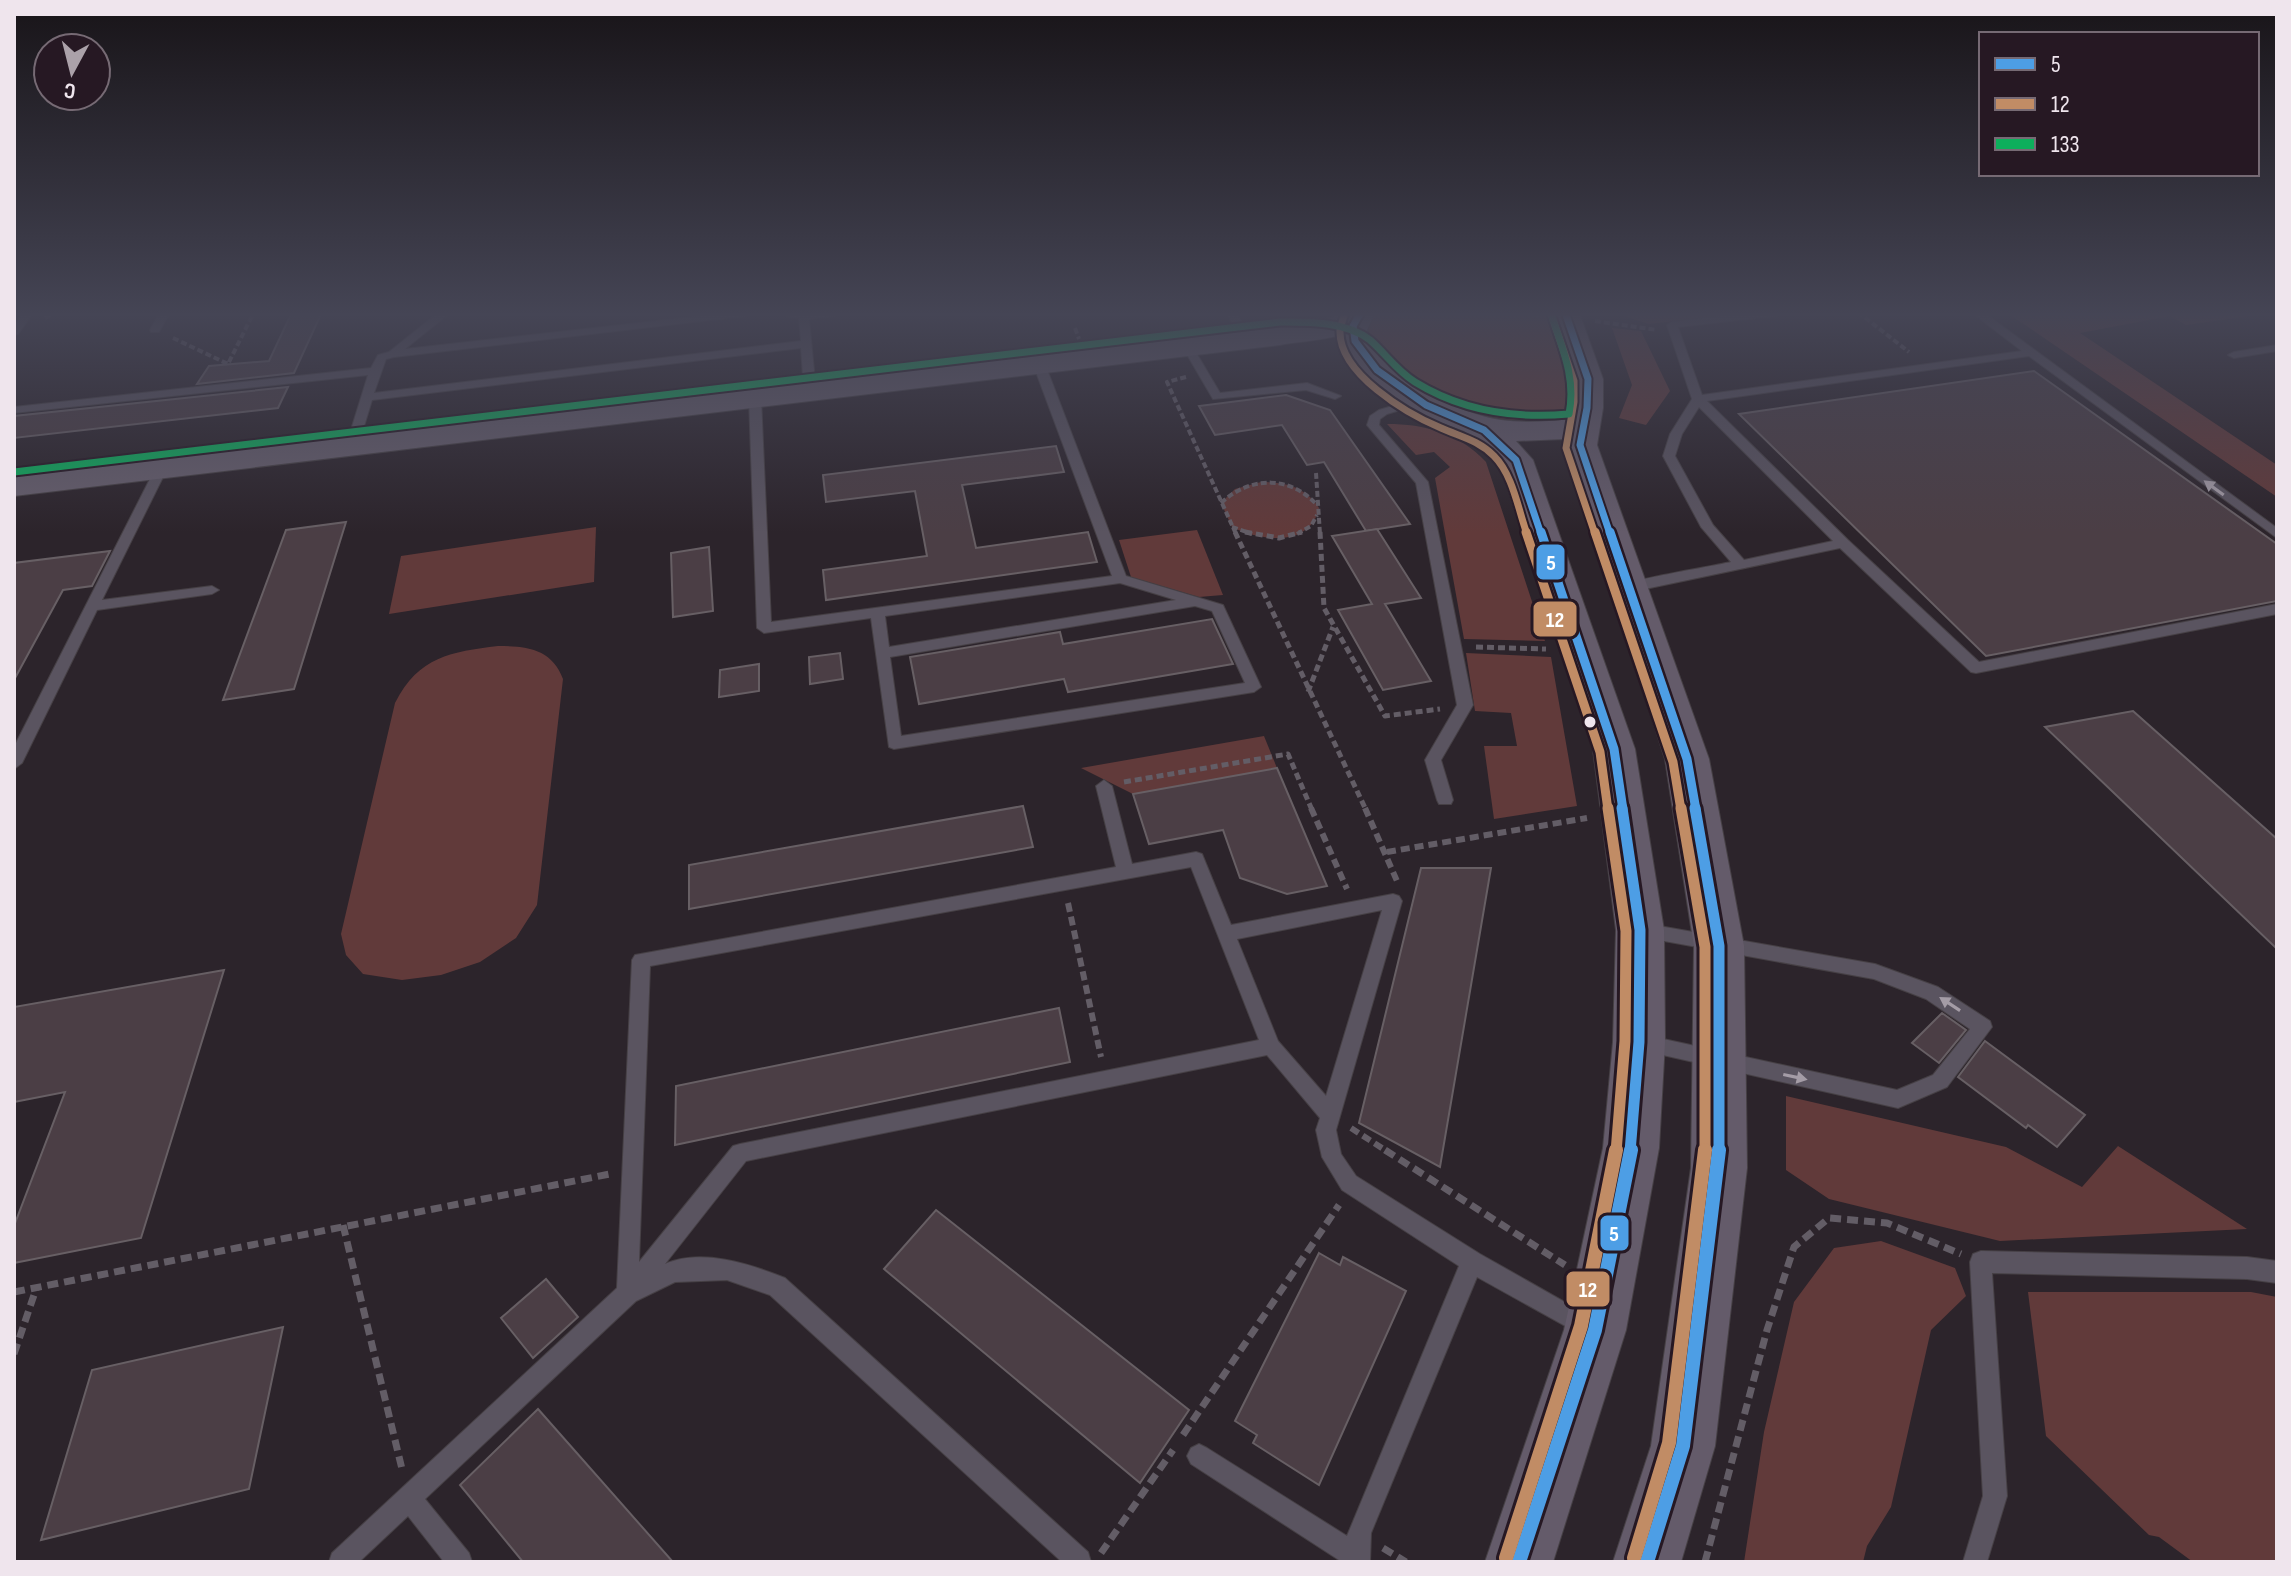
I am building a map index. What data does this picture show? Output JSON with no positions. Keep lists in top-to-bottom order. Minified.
{"lines":["transit line 5","transit line 12","transit line 133"],"legend":["5","12","133"],"north":"bottom"}
